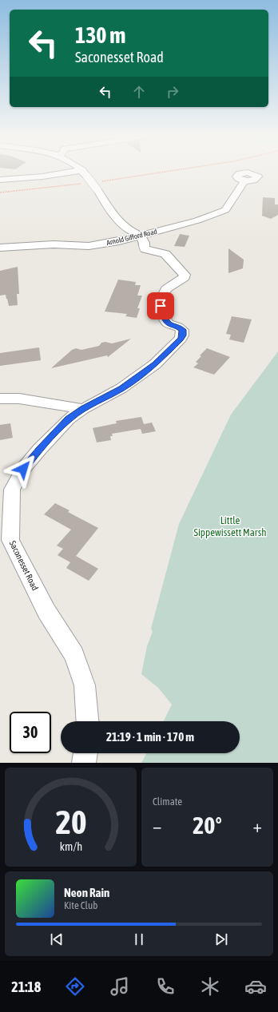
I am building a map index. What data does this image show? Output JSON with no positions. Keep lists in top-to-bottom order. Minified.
{"streets":{"street":["Arnold Gifford Road","Saconesset Road"]},"crossings":[["Arnold Gifford Road","Saconesset Road"]],"parks":["Little Sippewissett Marsh"],"page":{"turn":["130 m","Saconesset Road"],"limit":"30","trip":"21:19 · 1 min · 170 m","tile":"Climate","heat":["−","20°","+"],"song":["Neon Rain","Kite Club"],"tabs":"21:18","gauge":["20","km/h"]}}
